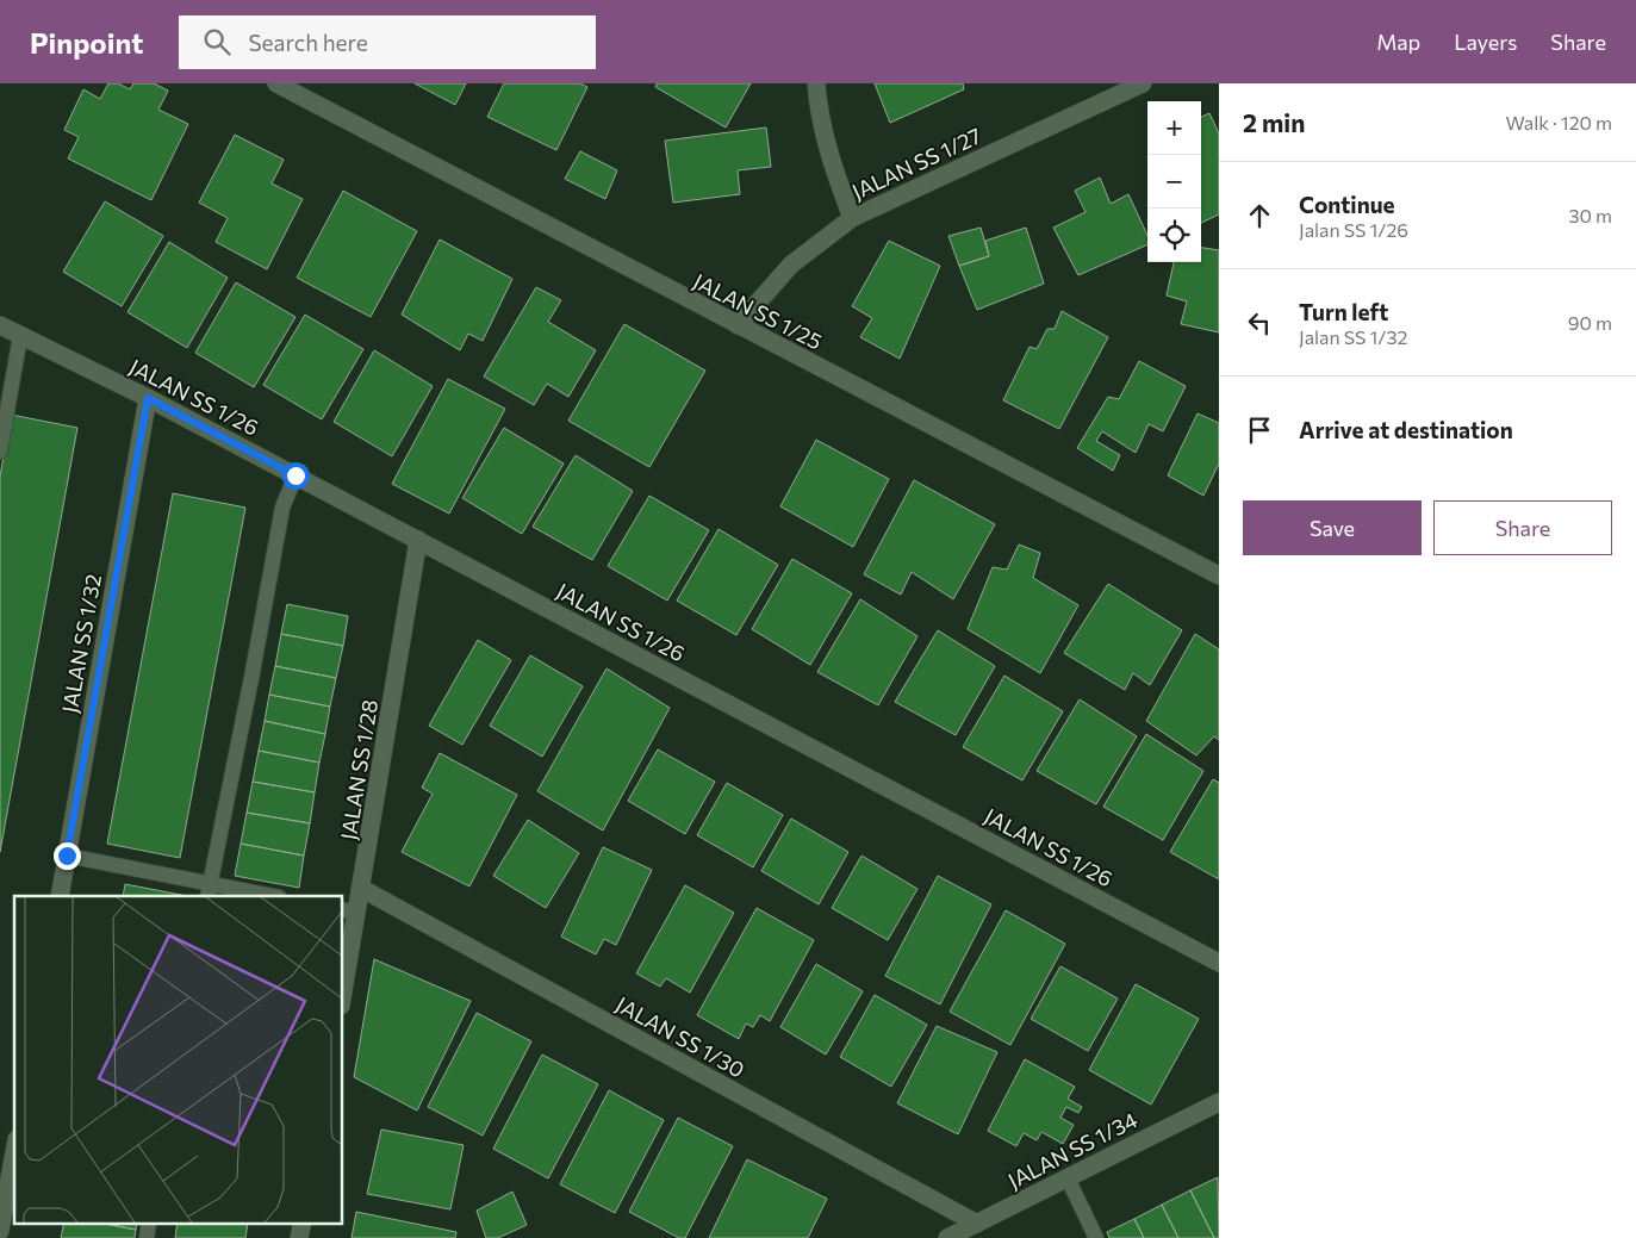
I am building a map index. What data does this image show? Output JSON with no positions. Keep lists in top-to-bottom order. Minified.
{"streets":{"street":["JALAN SS 1/27","JALAN SS 1/25","JALAN SS 1/26","JALAN SS 1/32","JALAN SS 1/28","JALAN SS 1/30","JALAN SS 1/34"]},"crossings":[["JALAN SS 1/27","JALAN SS 1/25"],["JALAN SS 1/26","JALAN SS 1/32"],["JALAN SS 1/26","JALAN SS 1/28"],["JALAN SS 1/28","JALAN SS 1/30"],["JALAN SS 1/30","JALAN SS 1/34"]],"page":{"header":"Pinpoint","search":"Search here","nav":["Map","Layers","Share"],"heading":["2 min","Walk · 120 m"],"map_buttons":["+","−"],"list":[["Continue","Jalan SS 1/26","30 m"],["Turn left","Jalan SS 1/32","90 m"],"Arrive at destination"],"buttons":["Save","Share"]}}
